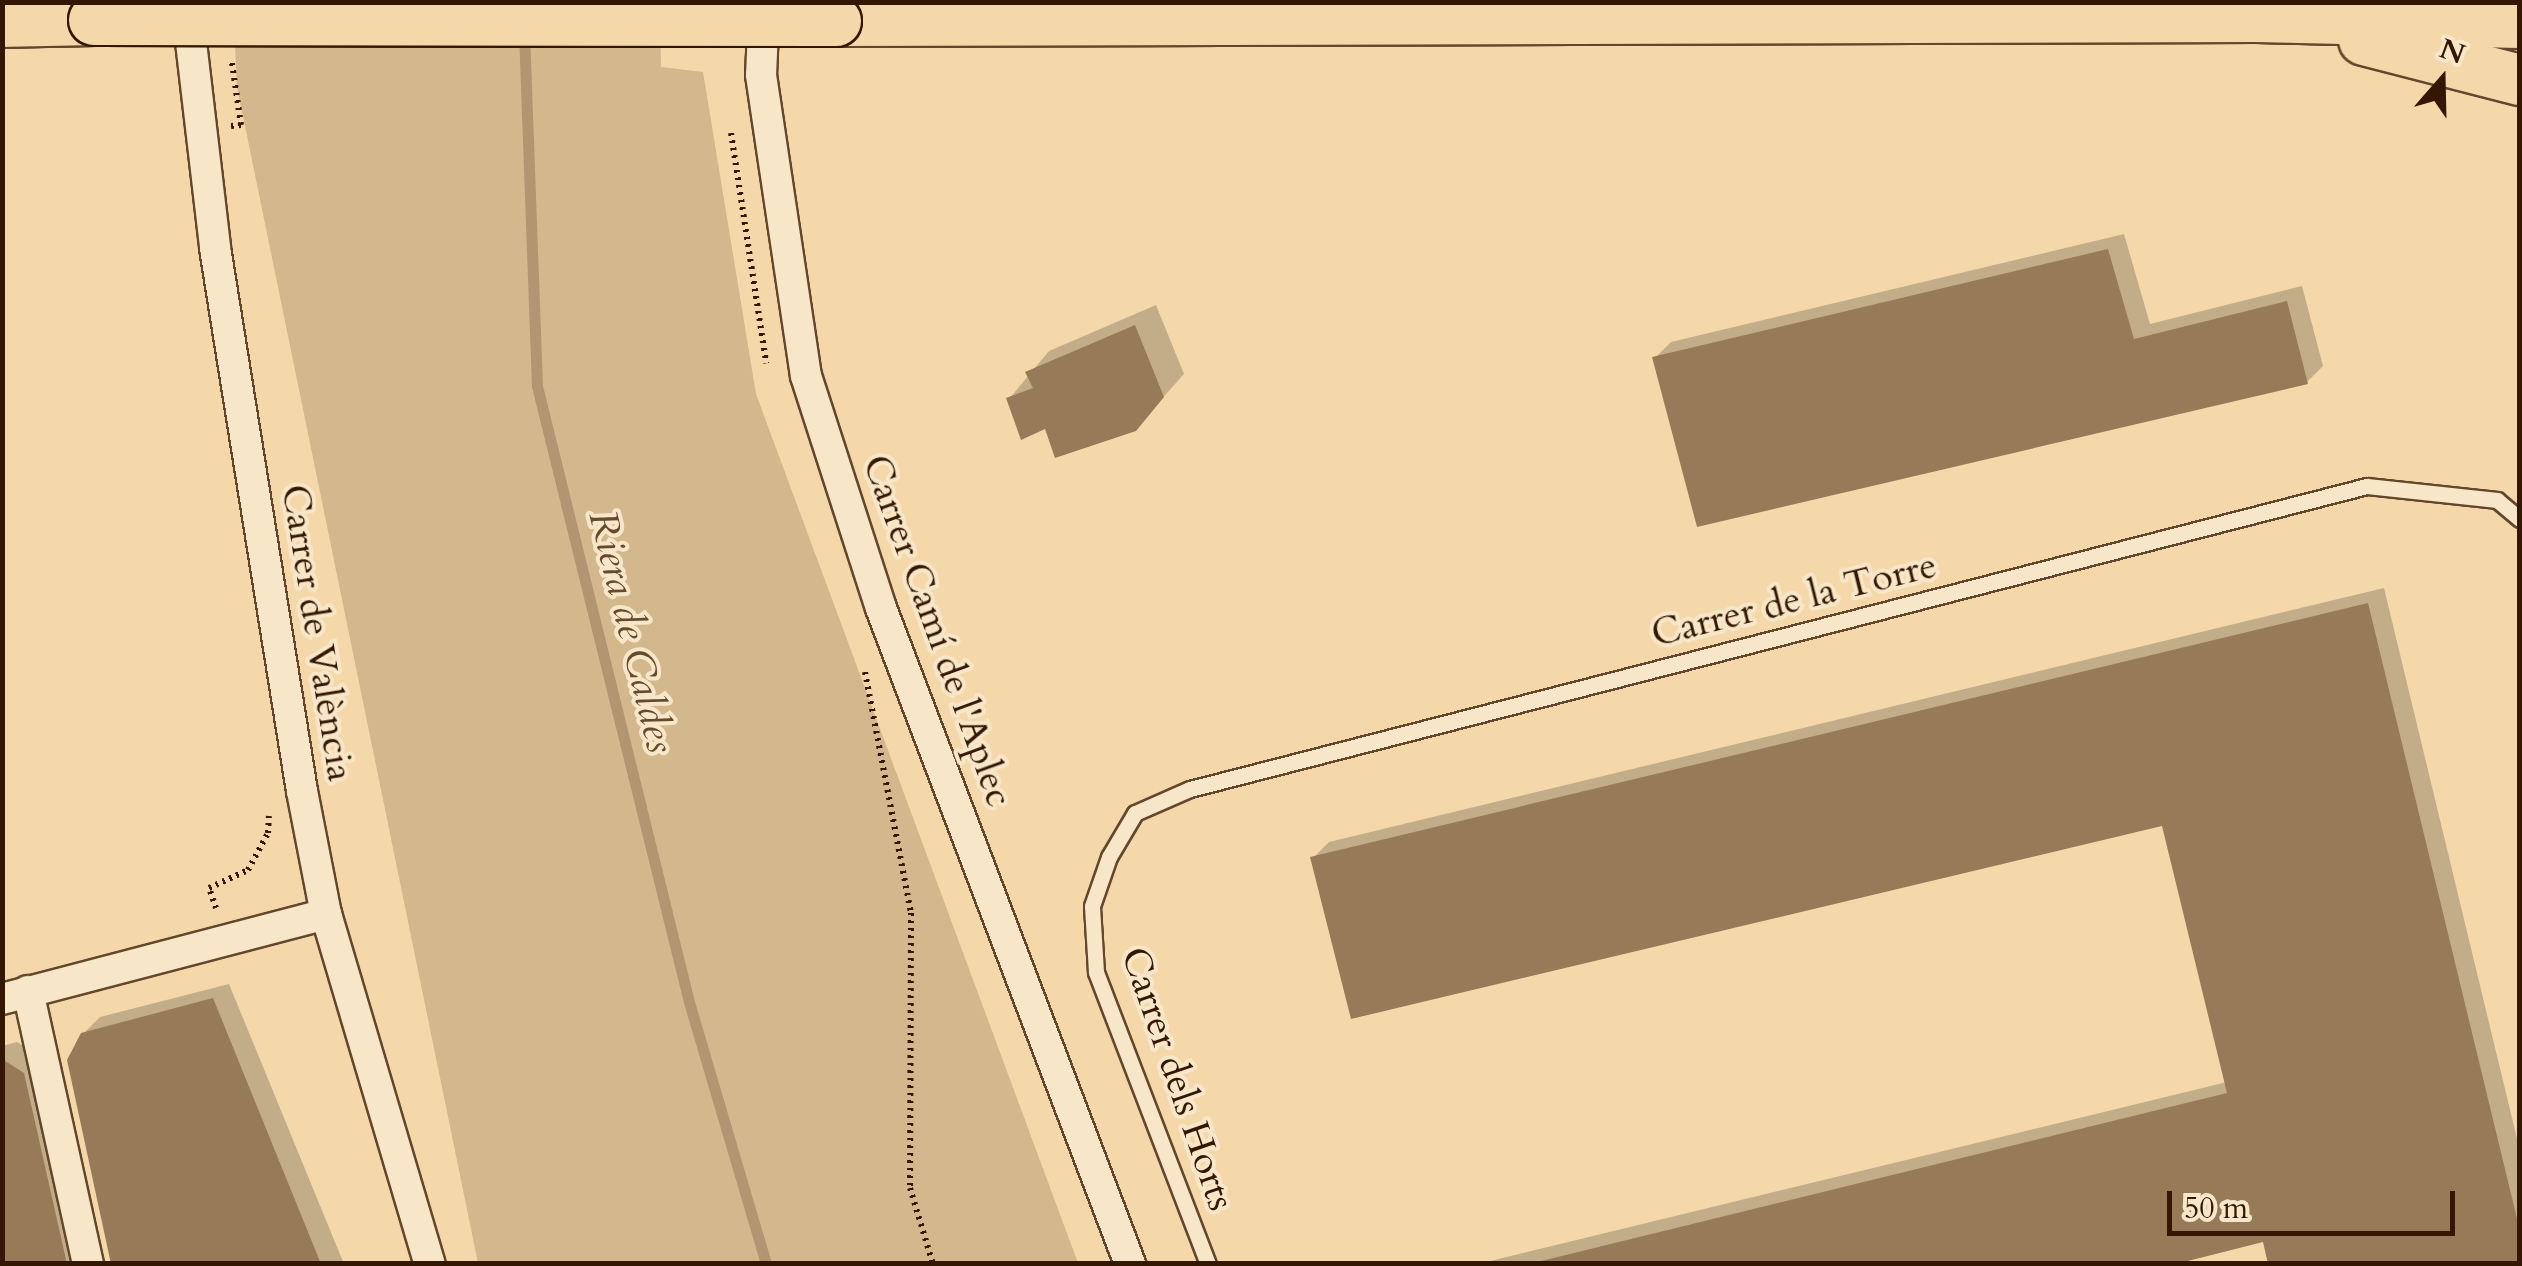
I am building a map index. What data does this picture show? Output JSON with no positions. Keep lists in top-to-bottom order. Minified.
{"streets":{"street":["Carrer Camí de l'Aplec","Carrer de València"],"lane":["Carrer de la Torre","Carrer dels Horts"]},"crossings":[["Carrer de la Torre","Carrer dels Horts"]],"water":["Riera de Caldes"],"scale_bar":"50 m","north":"top"}
